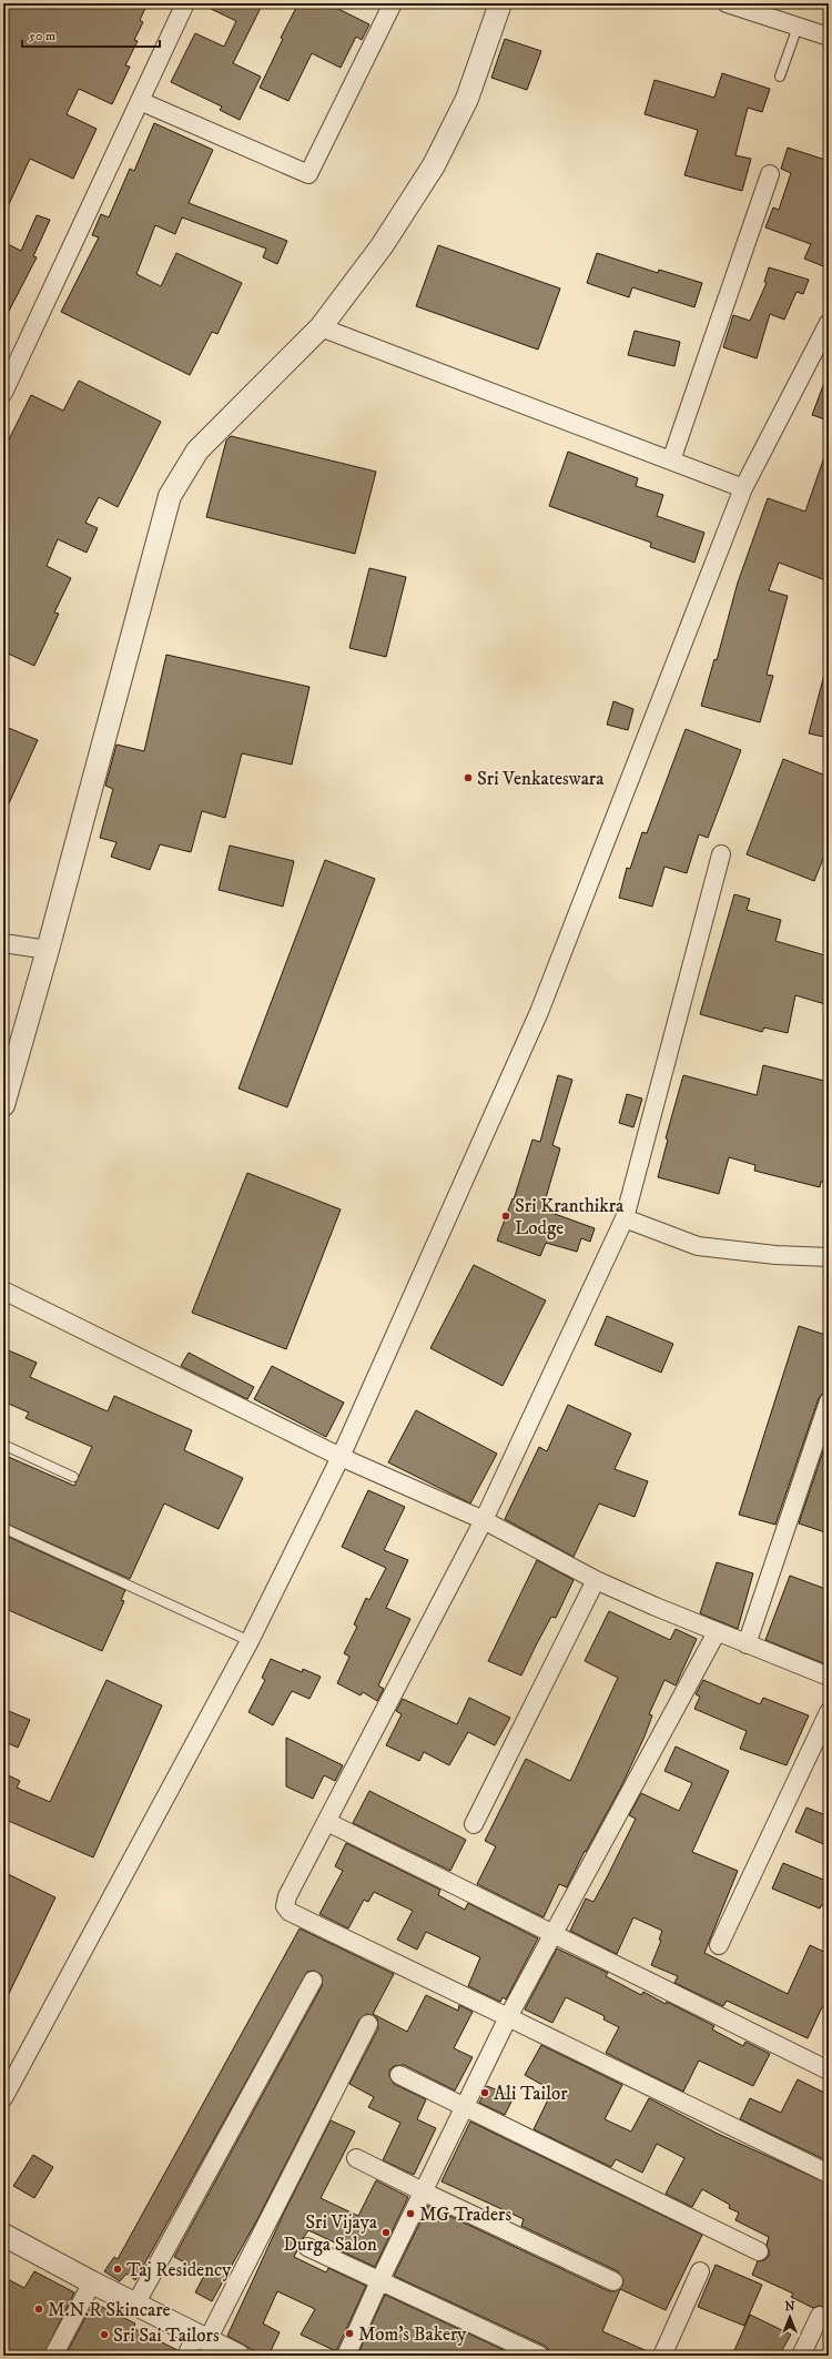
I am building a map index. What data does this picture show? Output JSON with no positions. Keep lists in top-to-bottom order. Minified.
{"places":["Sri Venkateswara","Sri Kranthikra Lodge","Ali Tailor","MG Traders","Sri Vijaya Durga Salon","Taj Residency","M.N.R Skincare","Mom's Bakery","Sri Sai Tailors"],"scale_bar":"50 m","north":"top"}
